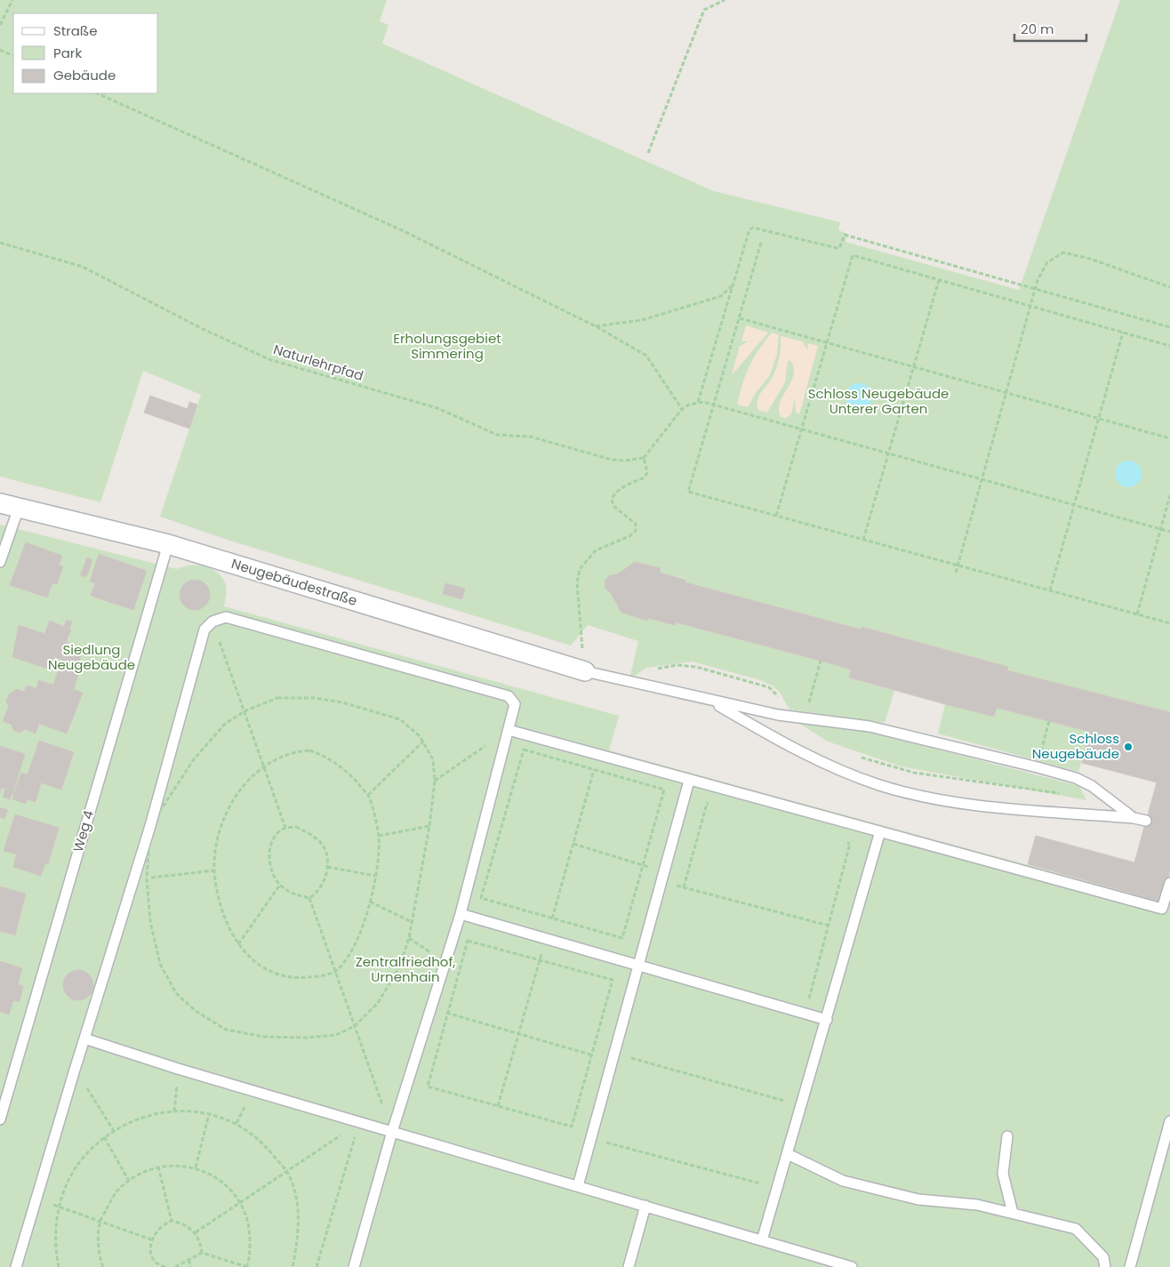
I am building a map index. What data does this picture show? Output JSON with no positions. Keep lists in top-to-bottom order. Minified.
{"streets":{"street":["Neugebäudestraße"],"lane":["Weg 4"],"path":["Naturlehrpfad"]},"crossings":[["Neugebäudestraße","Weg 4"]],"parks":["Erholungsgebiet Simmering","Schloss Neugebäude Unterer Garten","Siedlung Neugebäude","Zentralfriedhof, Urnenhain"],"places":["Schloss Neugebäude"],"legend":["Straße","Park","Gebäude"],"scale_bar":"20 m"}
